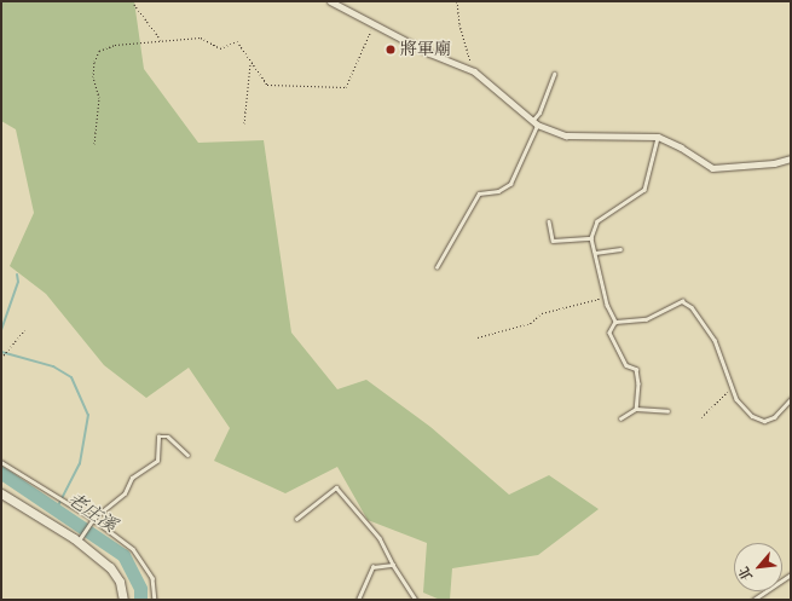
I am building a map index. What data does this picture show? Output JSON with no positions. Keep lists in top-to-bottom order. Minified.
{"water":["老庄溪"],"places":["將軍廟"],"north":"bottom left"}
